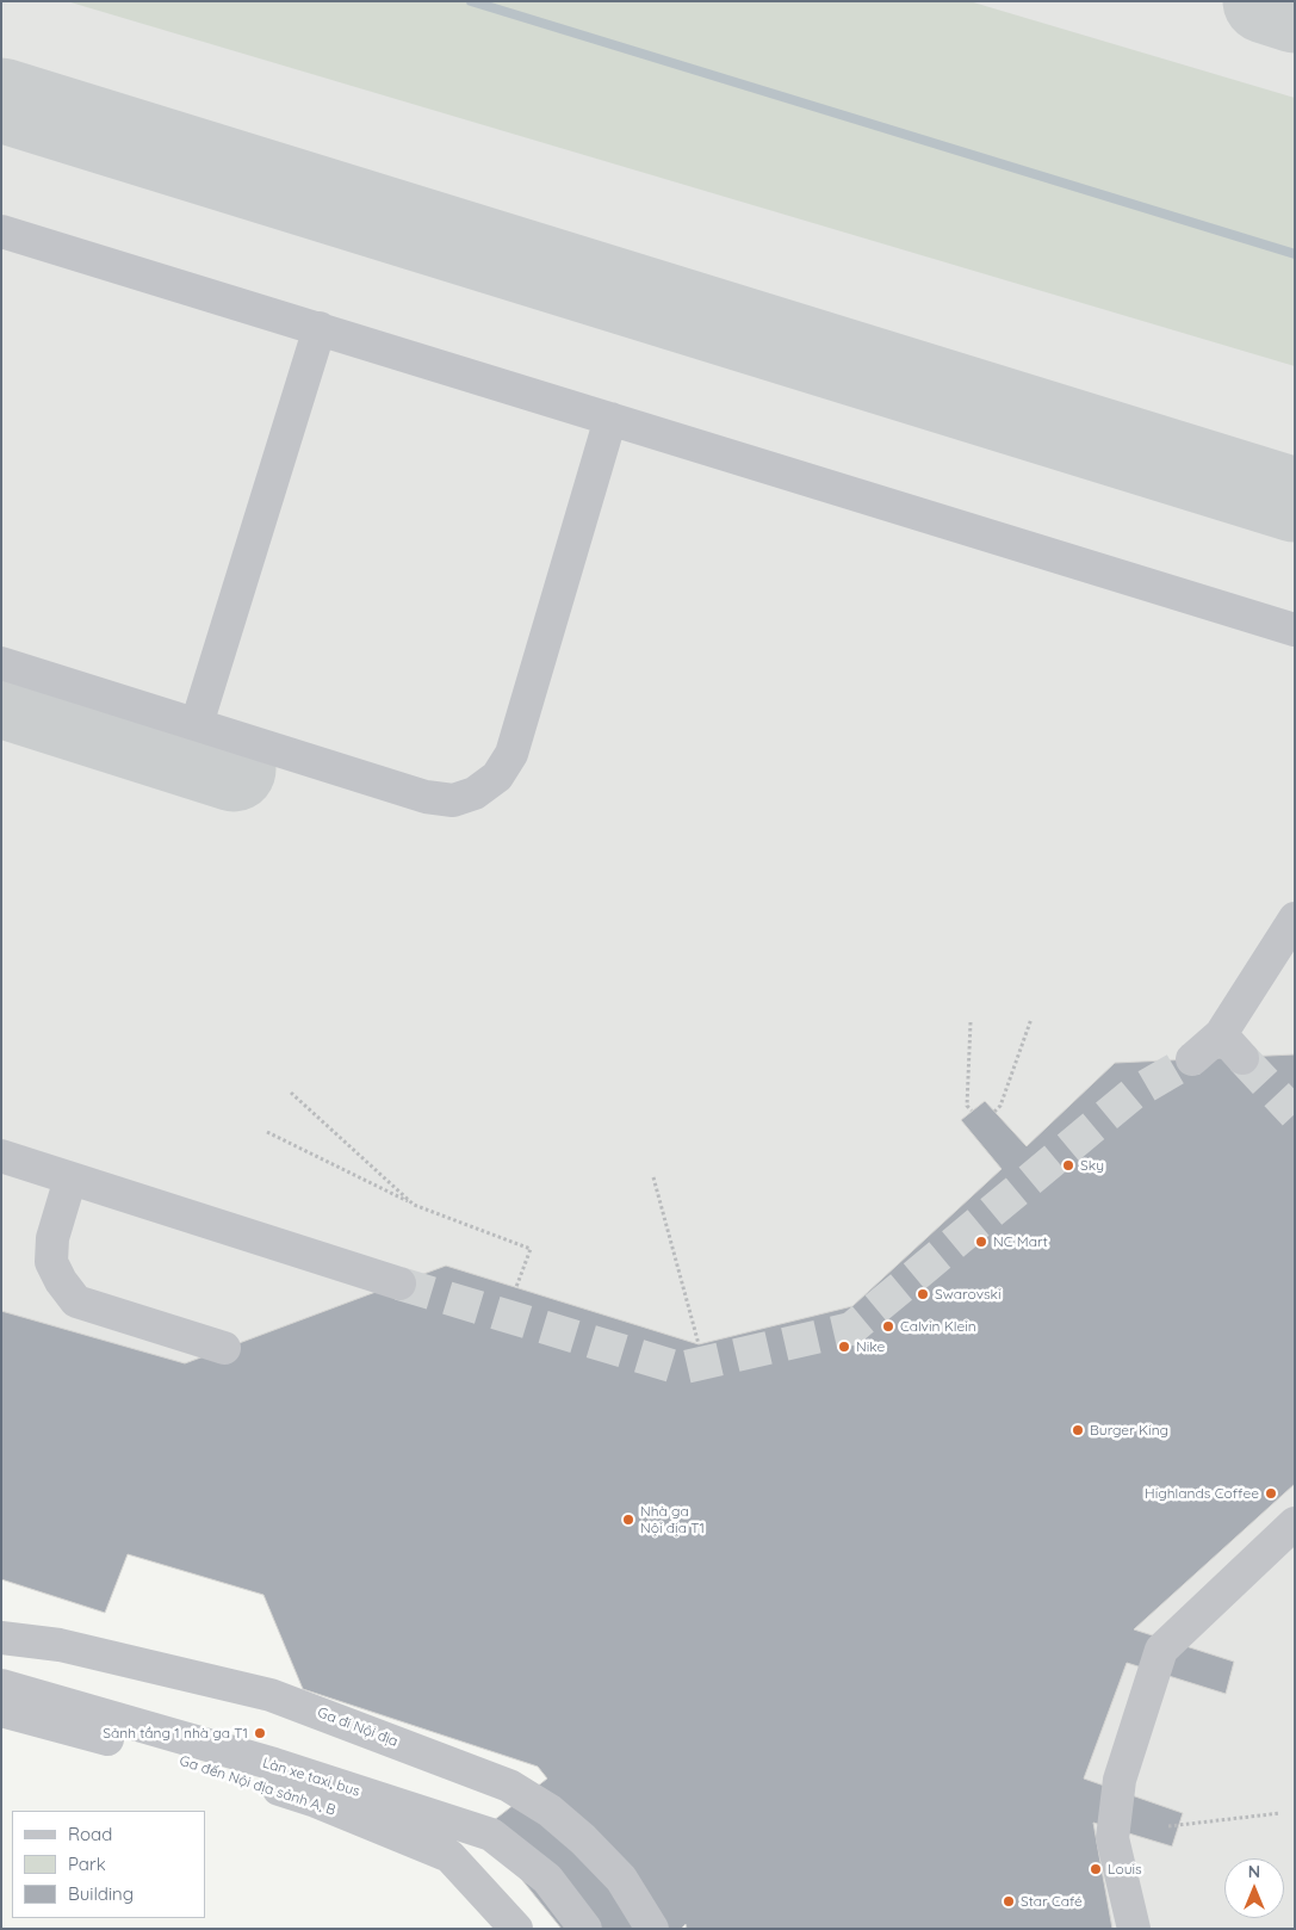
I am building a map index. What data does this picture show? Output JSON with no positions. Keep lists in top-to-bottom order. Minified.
{"streets":{"lane":["Ga đi Nội địa","Làn xe taxi, bus","Ga đến Nội địa sảnh A, B"]},"places":["Sky","NC Mart","Swarovski","Calvin Klein","Nike","Burger King","Highlands Coffee","Nhà ga Nội địa T1","Sảnh tầng 1 nhà ga T1","Louis","Star Café"],"legend":["Road","Park","Building"],"north":"top"}
